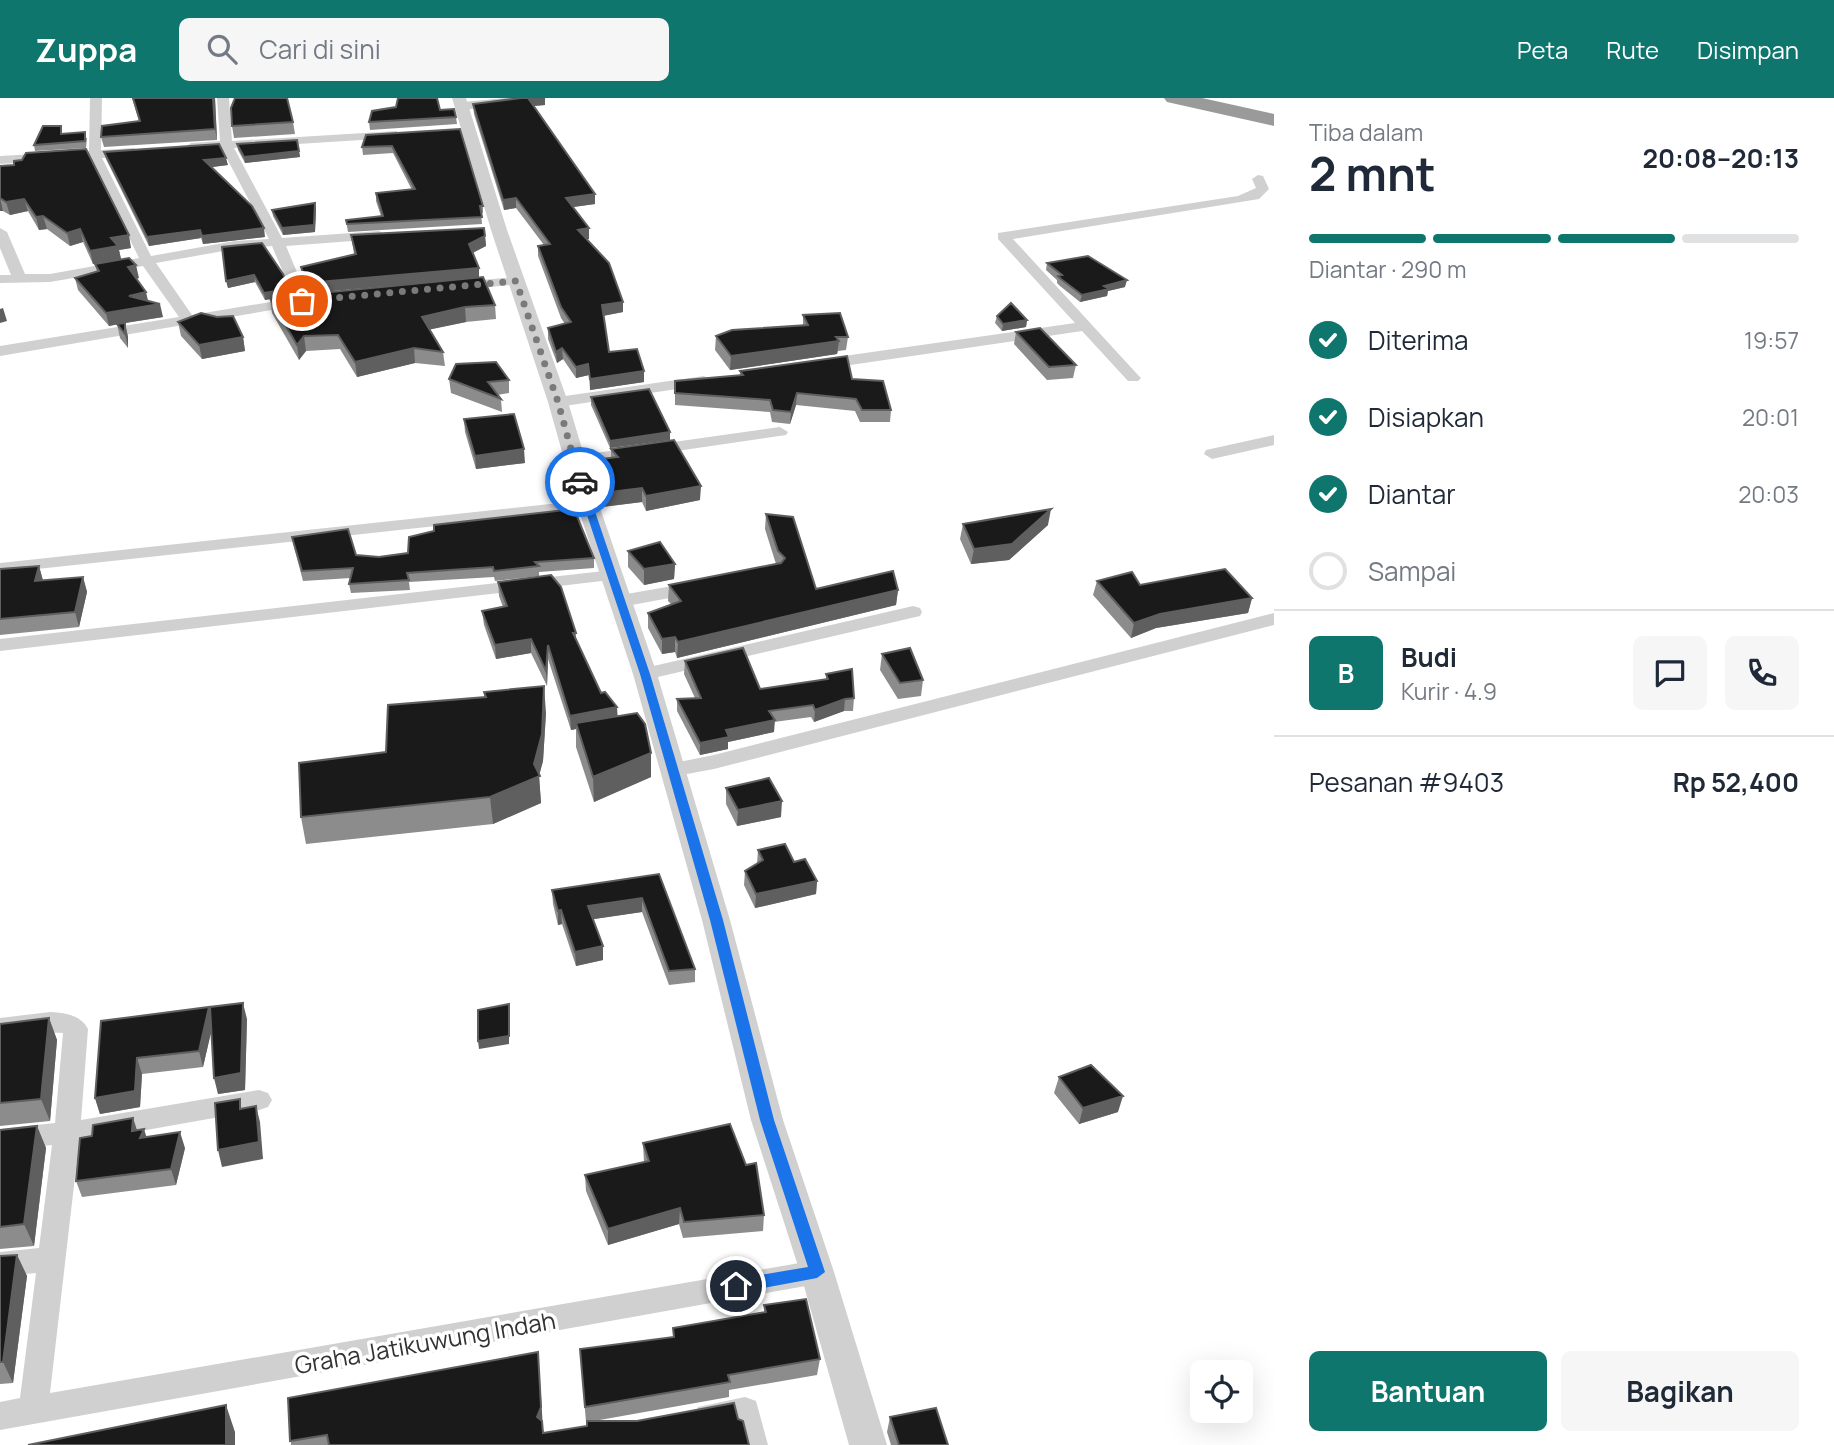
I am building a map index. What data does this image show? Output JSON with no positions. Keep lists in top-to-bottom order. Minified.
{"streets":{"street":["Graha Jatikuwung Indah"]},"page":{"header":"Zuppa","search":"Cari di sini","nav":["Peta","Rute","Disimpan"],"heading":["2 mnt","Tiba dalam","20:08–20:13"],"panel":["Budi","Kurir · 4.9","Pesanan #9403","Rp 52,400"],"bar":"Diantar · 290 m","list":[["Diterima","19:57"],["Disiapkan","20:01"],["Diantar","20:03"],"Sampai"],"round":"B","buttons":["Bantuan","Bagikan"]}}
